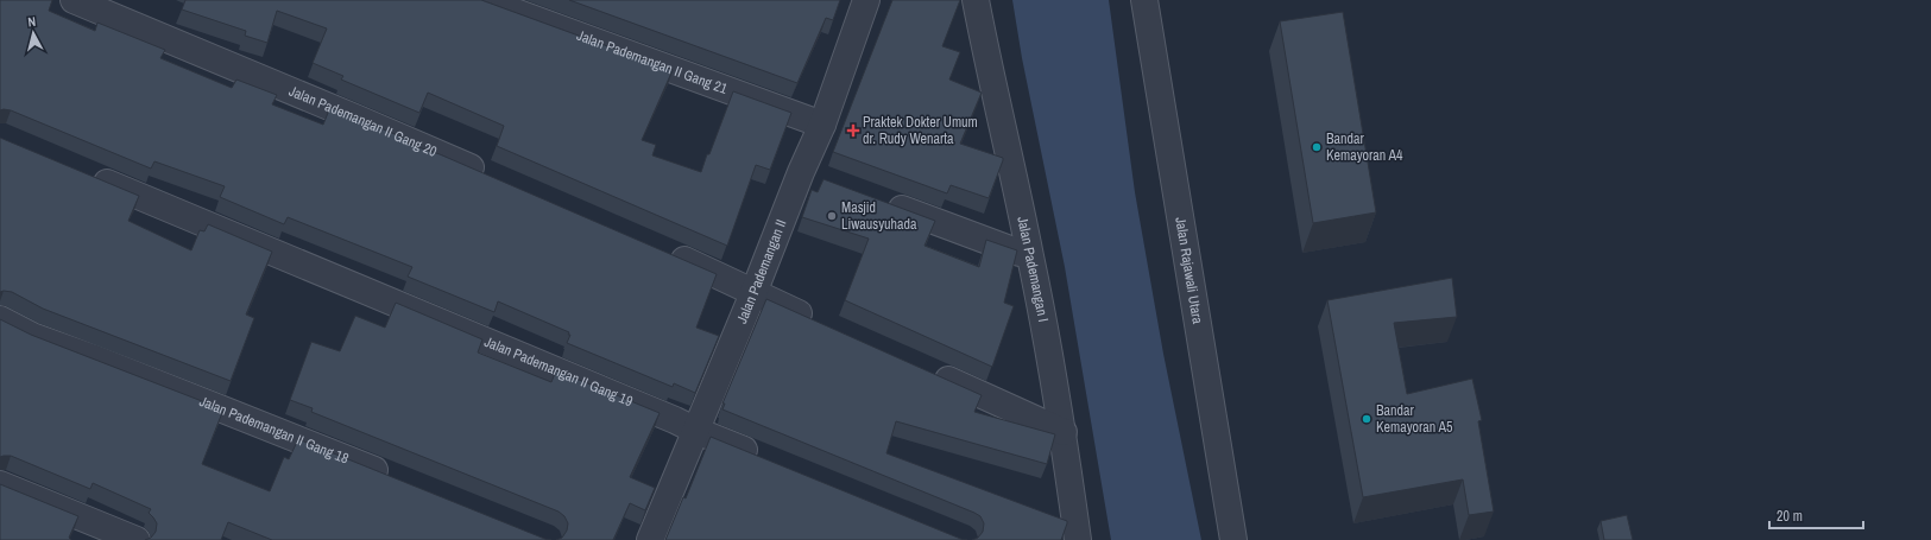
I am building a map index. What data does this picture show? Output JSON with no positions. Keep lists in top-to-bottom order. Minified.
{"streets":{"street":["Jalan Pademangan II Gang 21","Jalan Pademangan II Gang 20","Jalan Pademangan I","Jalan Rajawali Utara","Jalan Pademangan II","Jalan Pademangan II Gang 19","Jalan Pademangan II Gang 18"]},"crossings":[["Jalan Pademangan II Gang 21","Jalan Pademangan II"],["Jalan Pademangan II","Jalan Pademangan II Gang 19"]],"places":{"health":["Praktek Dokter Umum dr. Rudy Wenarta"],"other":["Bandar Kemayoran A4","Masjid Liwausyuhada","Bandar Kemayoran A5"]},"scale_bar":"20 m","north":"top"}
